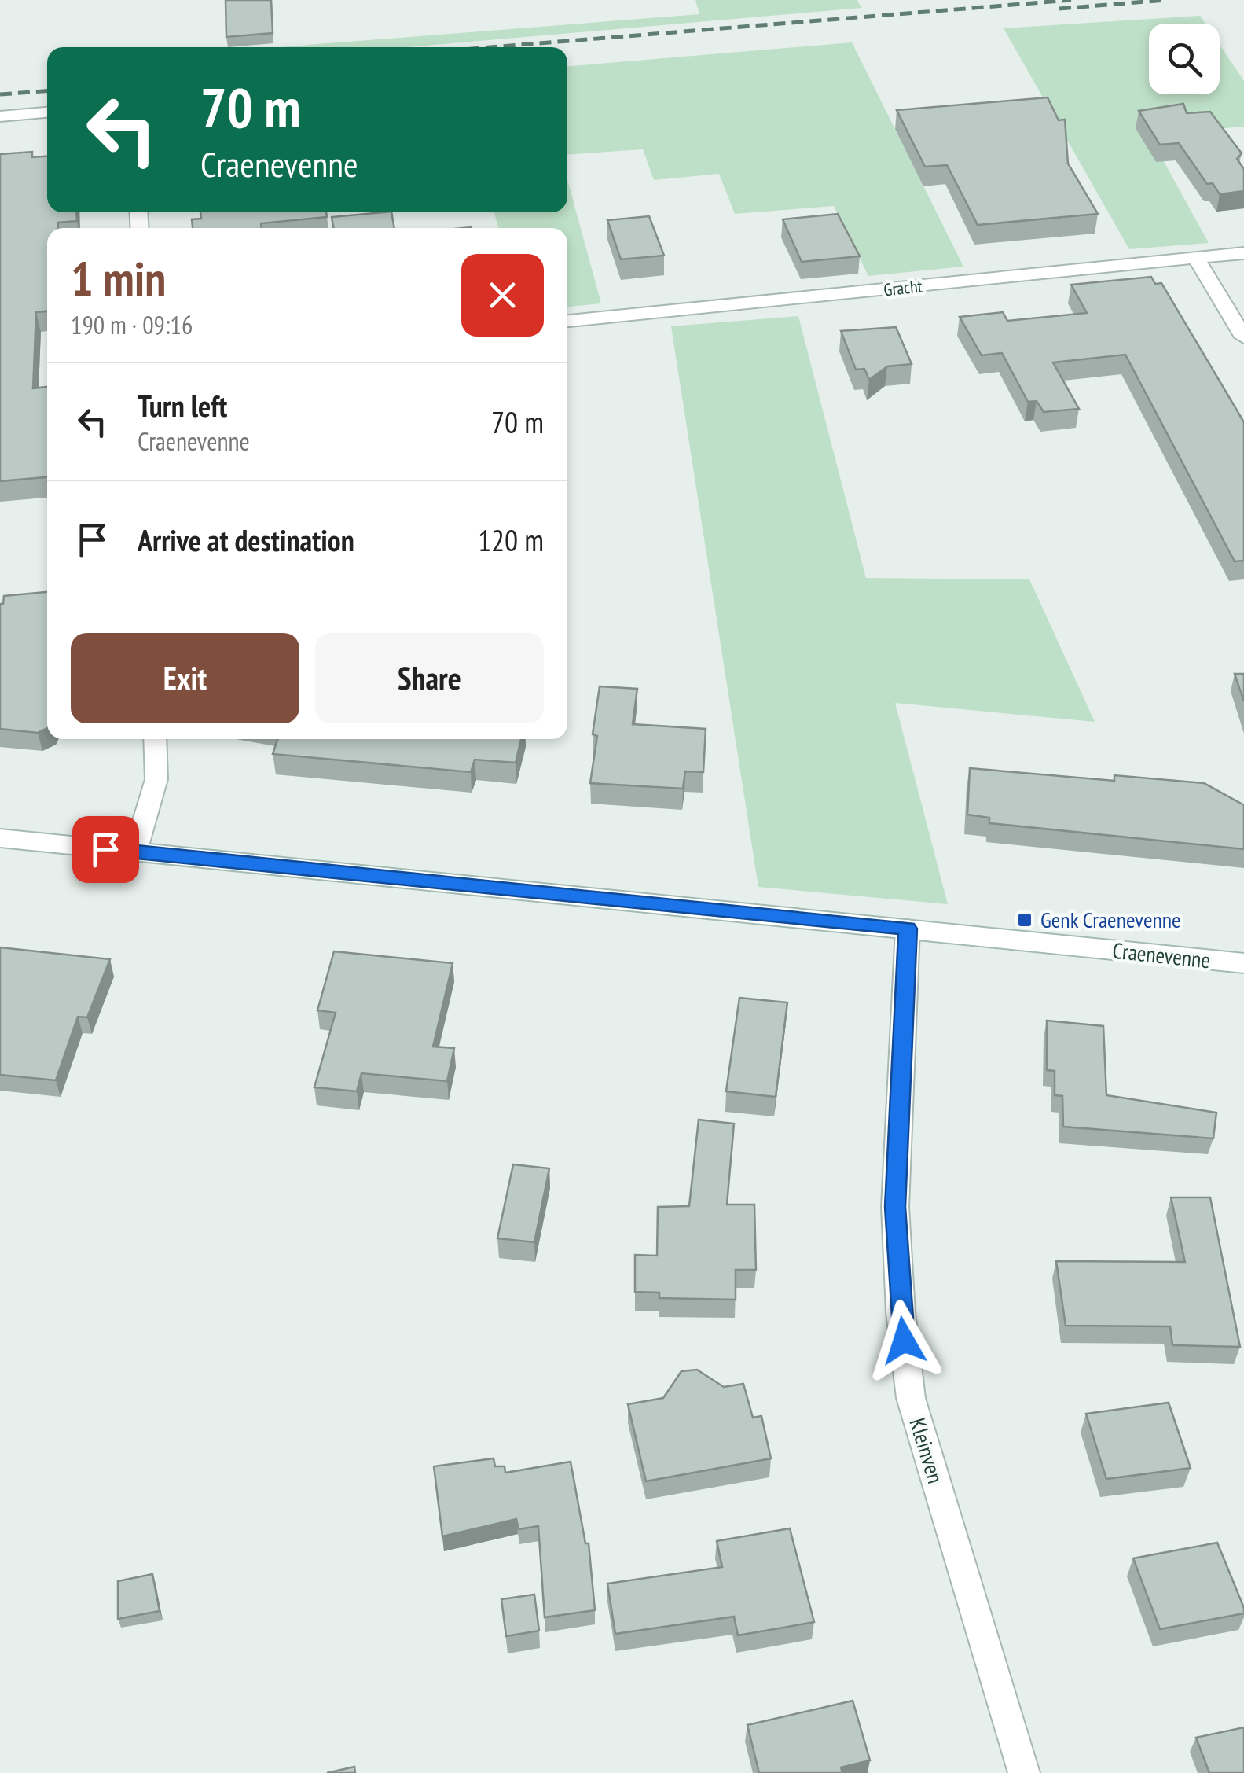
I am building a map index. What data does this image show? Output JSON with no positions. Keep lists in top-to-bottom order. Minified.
{"streets":{"street":["Gracht","Craenevenne","Kleinven"]},"crossings":[["Craenevenne","Kleinven"]],"places":{"transit":["Genk Craenevenne"]},"page":{"turn":["70 m","Craenevenne"],"heading":["1 min","190 m · 09:16"],"list":[{"name":"Turn left","note":"Craenevenne","value":"70 m"},{"name":"Arrive at destination","value":"120 m"}],"buttons":["Exit","Share"]}}
